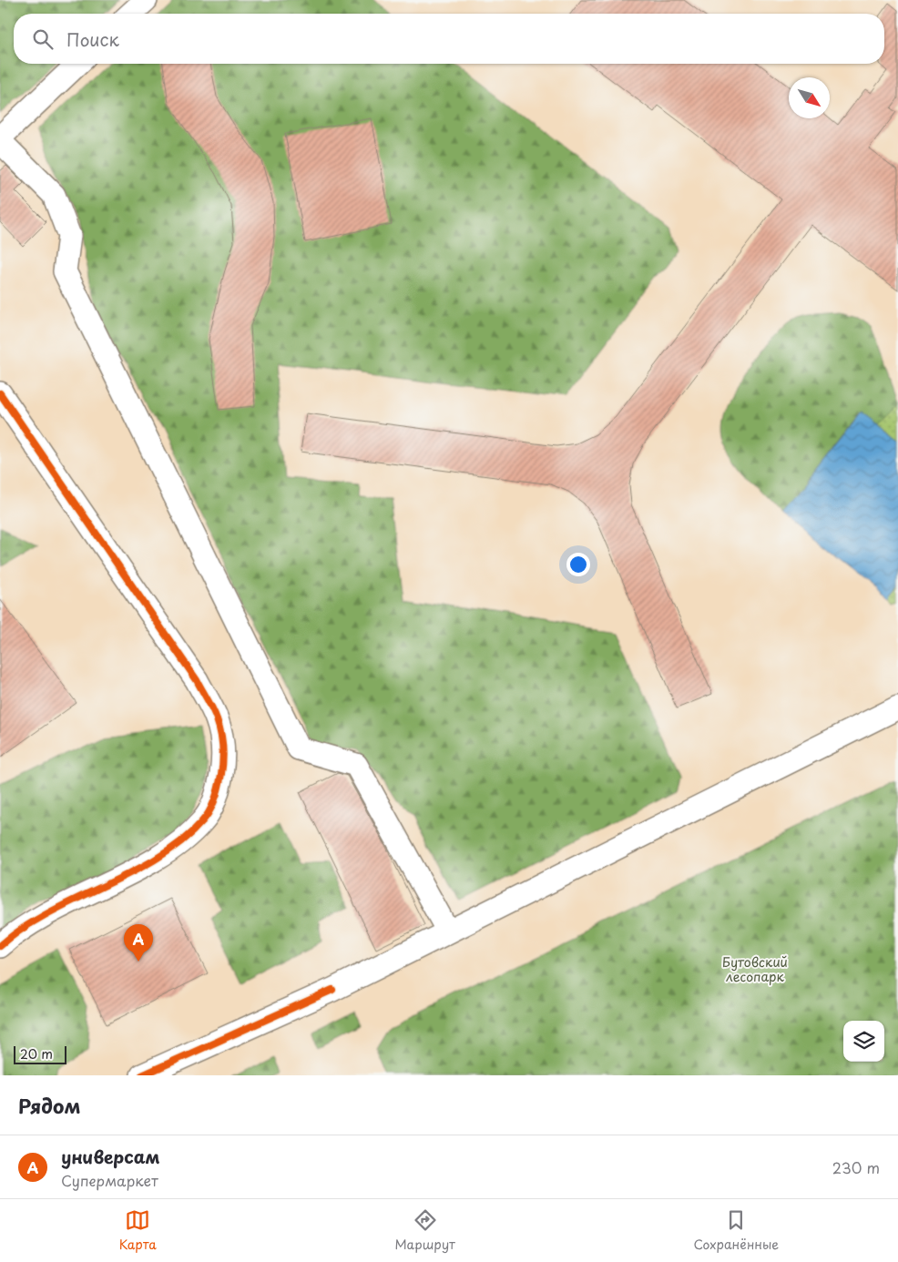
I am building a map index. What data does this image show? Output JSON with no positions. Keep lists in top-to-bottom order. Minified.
{"parks":["Бутовский лесопарк"],"scale_bar":"20 m","north":"bottom right","page":{"search":"Поиск","pins":"A","scale":"20 m","heading":"Рядом","list":[{"mark":"A","name":"универсам","note":"Супермаркет","value":"230 m"}],"nav":["Карта","Маршрут","Сохранённые"]}}
